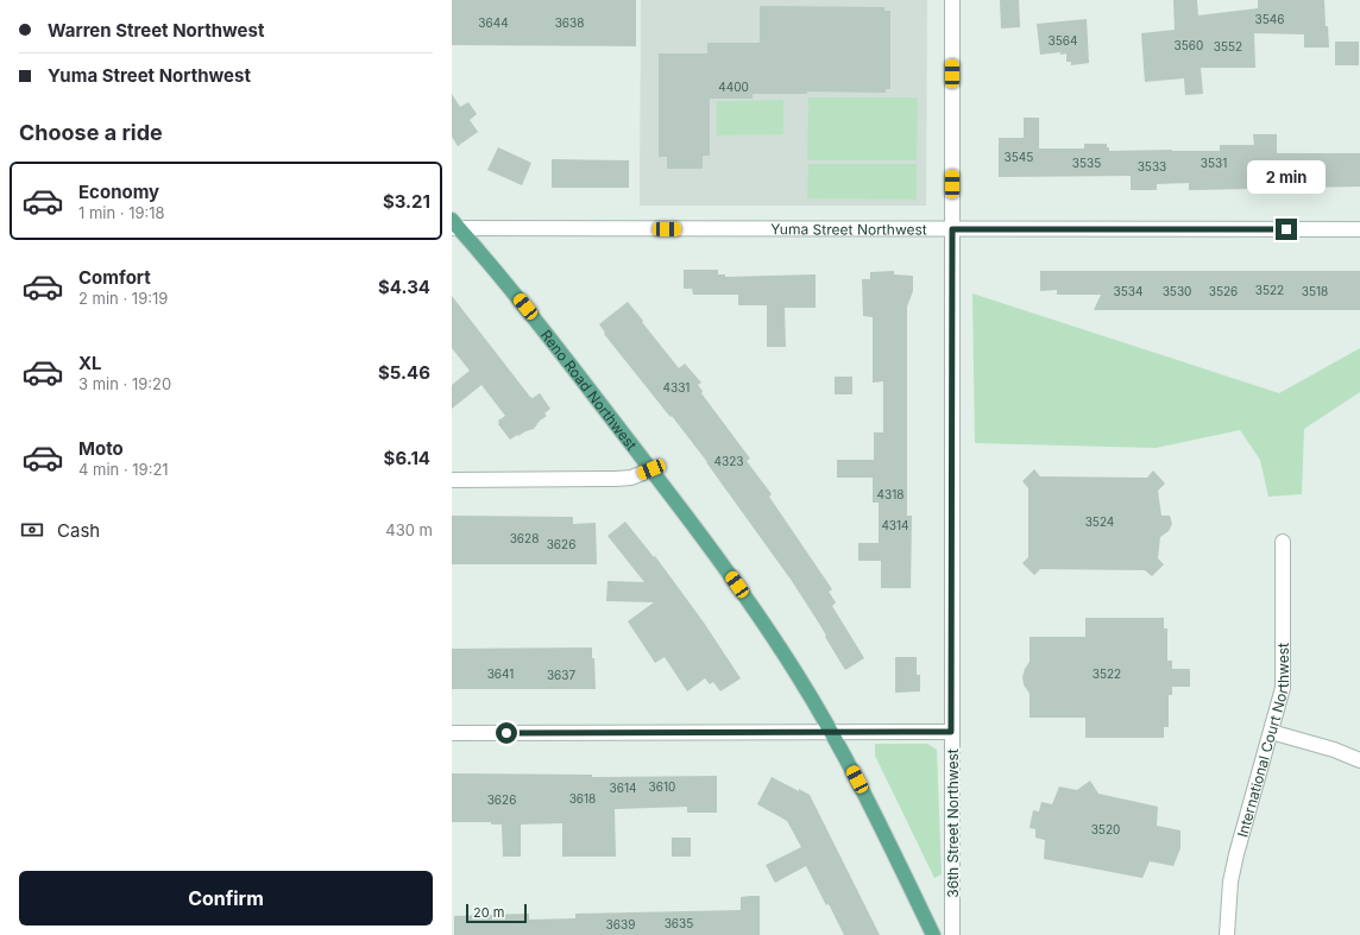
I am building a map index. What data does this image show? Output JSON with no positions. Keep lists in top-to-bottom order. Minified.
{"streets":{"main road":["Reno Road Northwest"],"street":["Yuma Street Northwest","International Court Northwest","36th Street Northwest"]},"crossings":[["Yuma Street Northwest","Reno Road Northwest"],["Yuma Street Northwest","36th Street Northwest"]],"house_numbers":["3546","3644","3638","3564","3560","3552","4400","3545","3535","3531","3533","3522","3534","3530","3526","3518","4331","4323","4318","3524","4314","3628","3626","3641","3522","3637","3610","3614","3618","3626","3520","3635","3639"],"scale_bar":"20 m","page":{"banner":["Warren Street Northwest","Yuma Street Northwest"],"heading":"Choose a ride","bubble":"2 min","list":[{"name":"Economy","note":"1 min · 19:18","value":"$3.21"},{"name":"Comfort","note":"2 min · 19:19","value":"$4.34"},{"name":"XL","note":"3 min · 19:20","value":"$5.46"},{"name":"Moto","note":"4 min · 19:21","value":"$6.14"}],"pay":["Cash","430 m"],"buttons":"Confirm","scale":"20 m"}}
